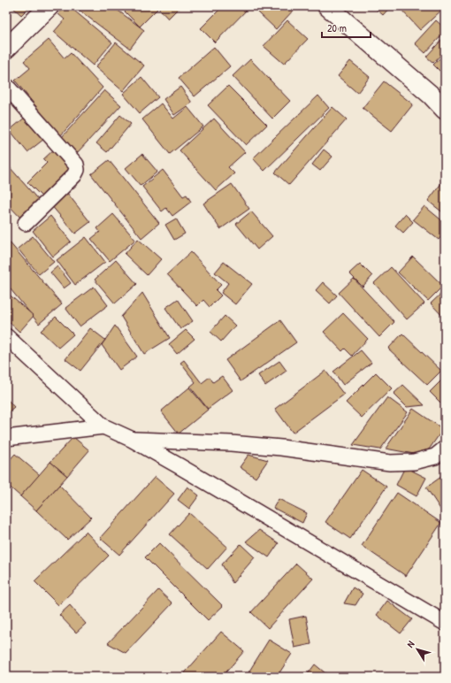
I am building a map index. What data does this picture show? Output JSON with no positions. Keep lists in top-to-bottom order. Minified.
{"scale_bar":"20 m","north":"top left"}
